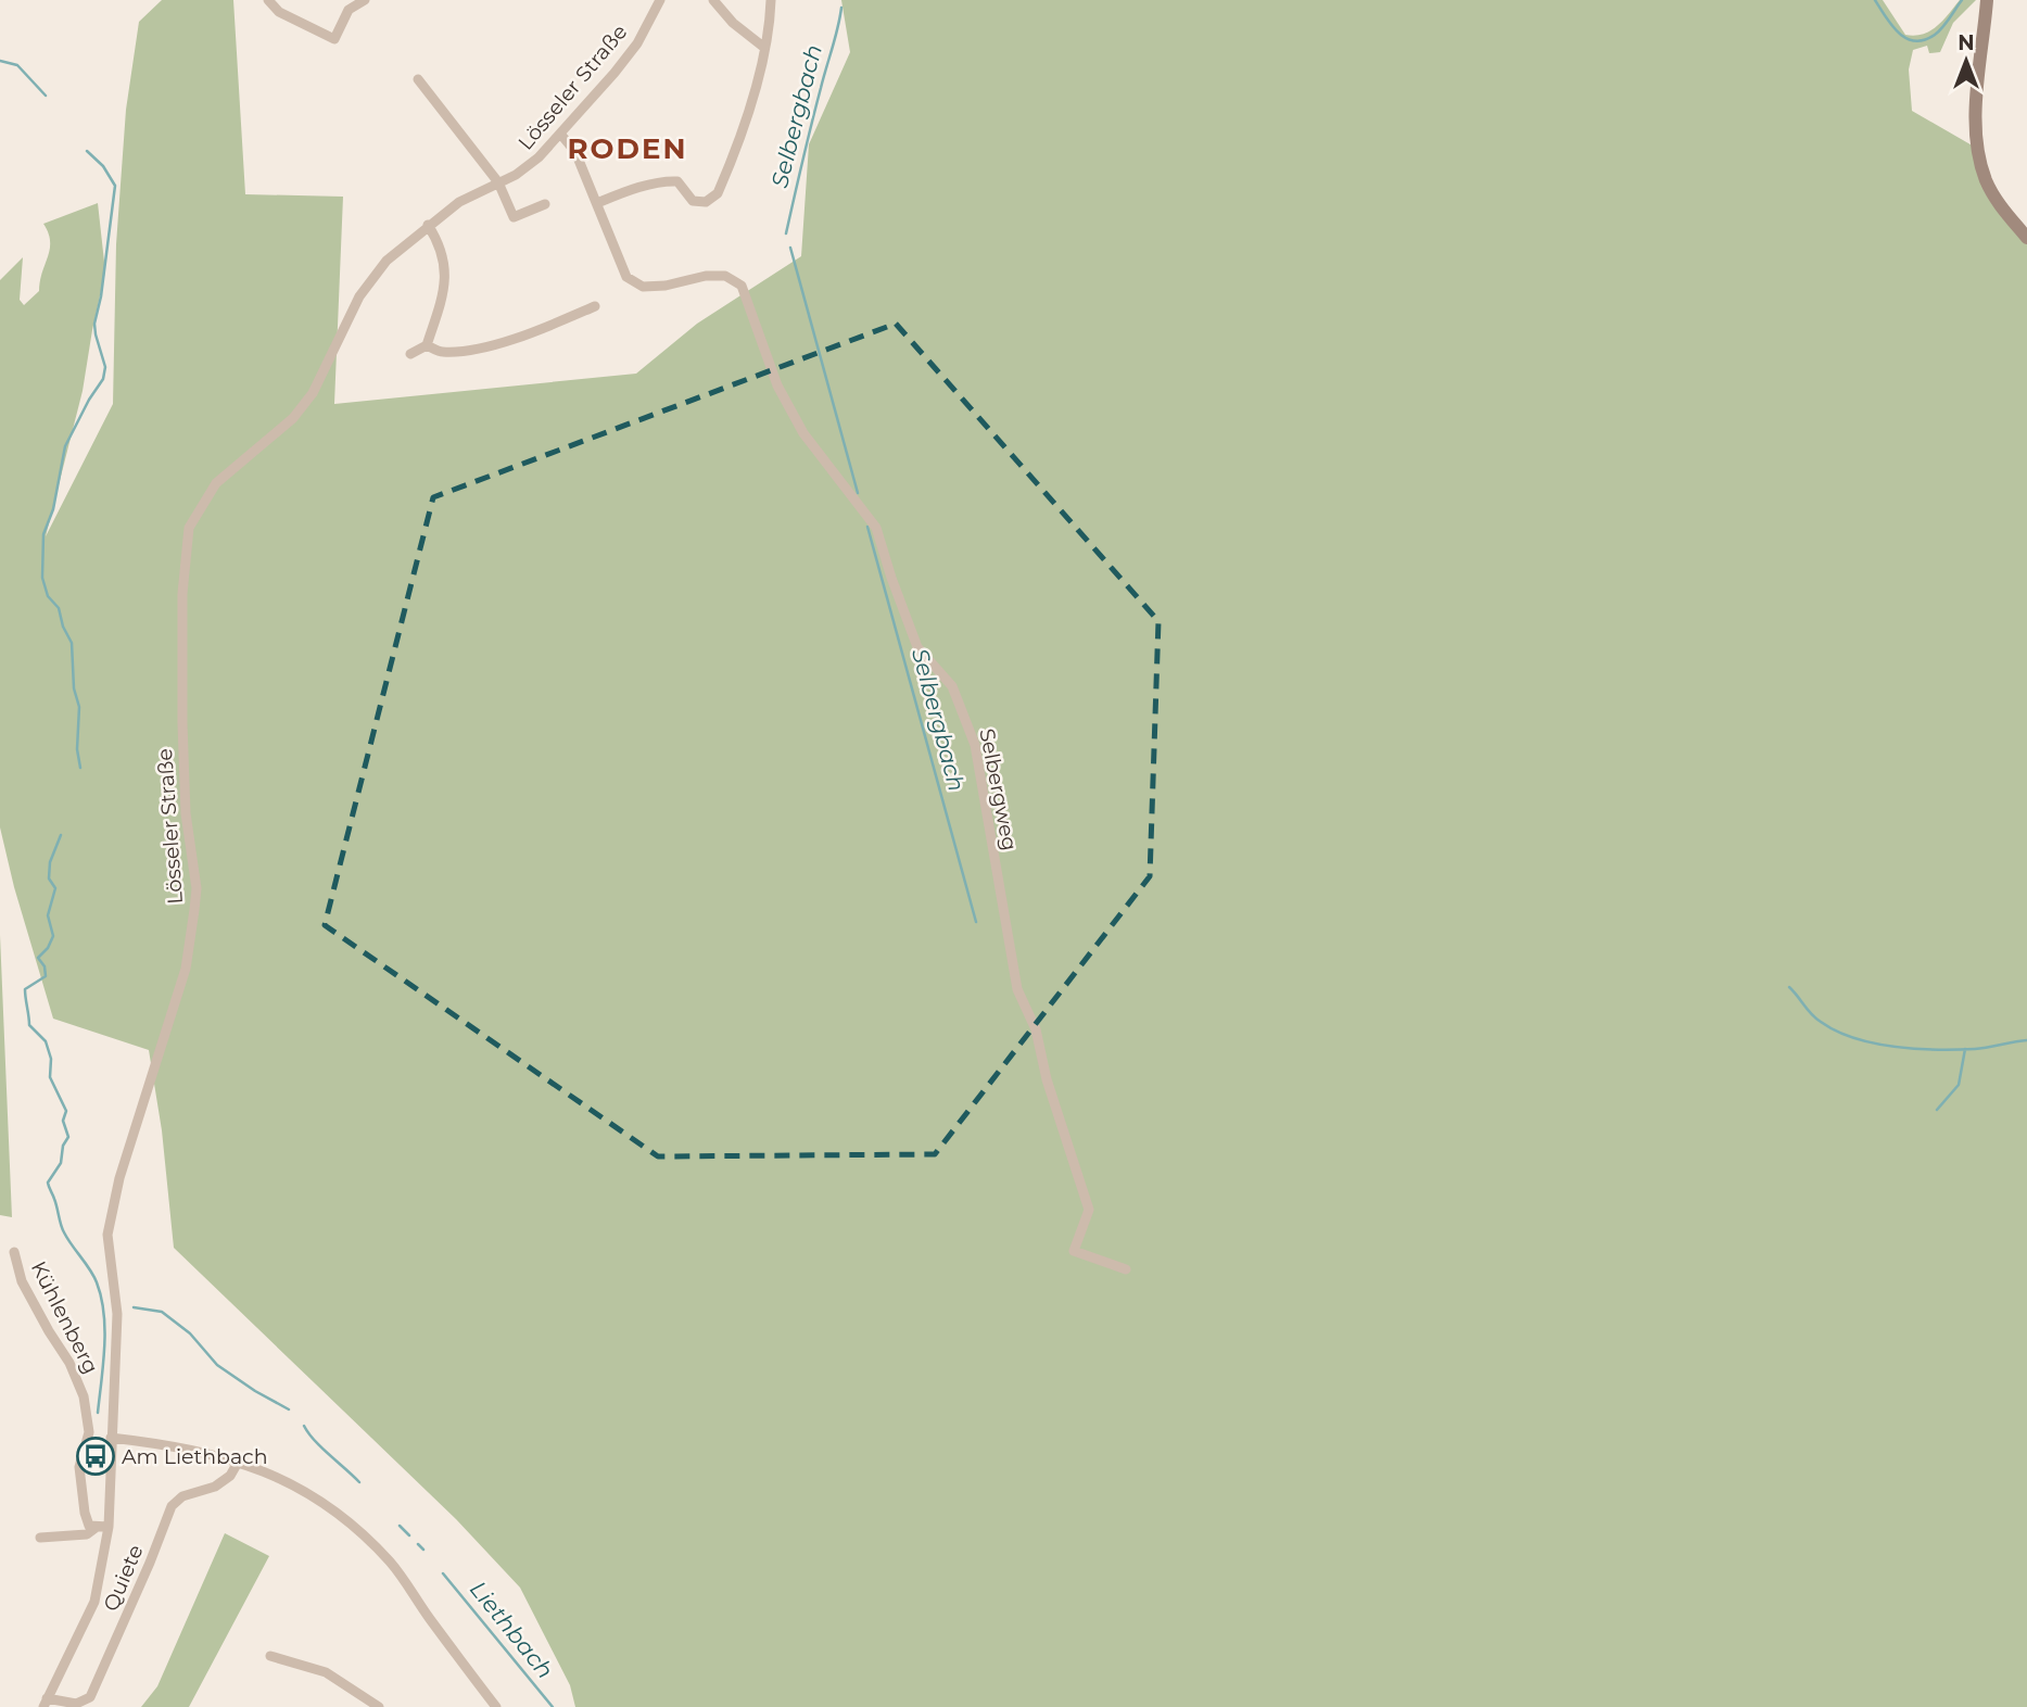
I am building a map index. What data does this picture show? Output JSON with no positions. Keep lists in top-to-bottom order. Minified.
{"streets":{"street":["Lösseler Straße","Selbergweg","Kühlenberg","Quiete"]},"crossings":[["Lösseler Straße","Selbergweg"],["Lösseler Straße","Quiete"]],"districts":["RODEN"],"water":["Selbergbach","Liethbach"],"places":{"bus stop":["Am Liethbach"]},"north":"top"}
